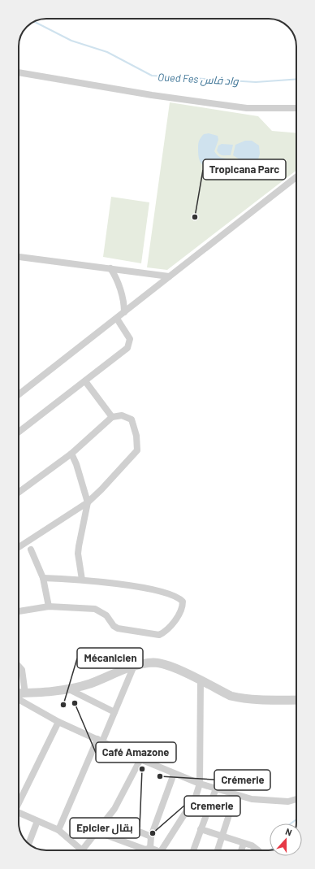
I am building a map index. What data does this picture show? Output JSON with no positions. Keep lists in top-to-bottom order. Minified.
{"water":["Oued Fes واد فاس"],"places":["Tropicana Parc","Café Amazone","Mécanicien","Epicier بقال","Crémerie","Cremerie"],"north":"top"}
